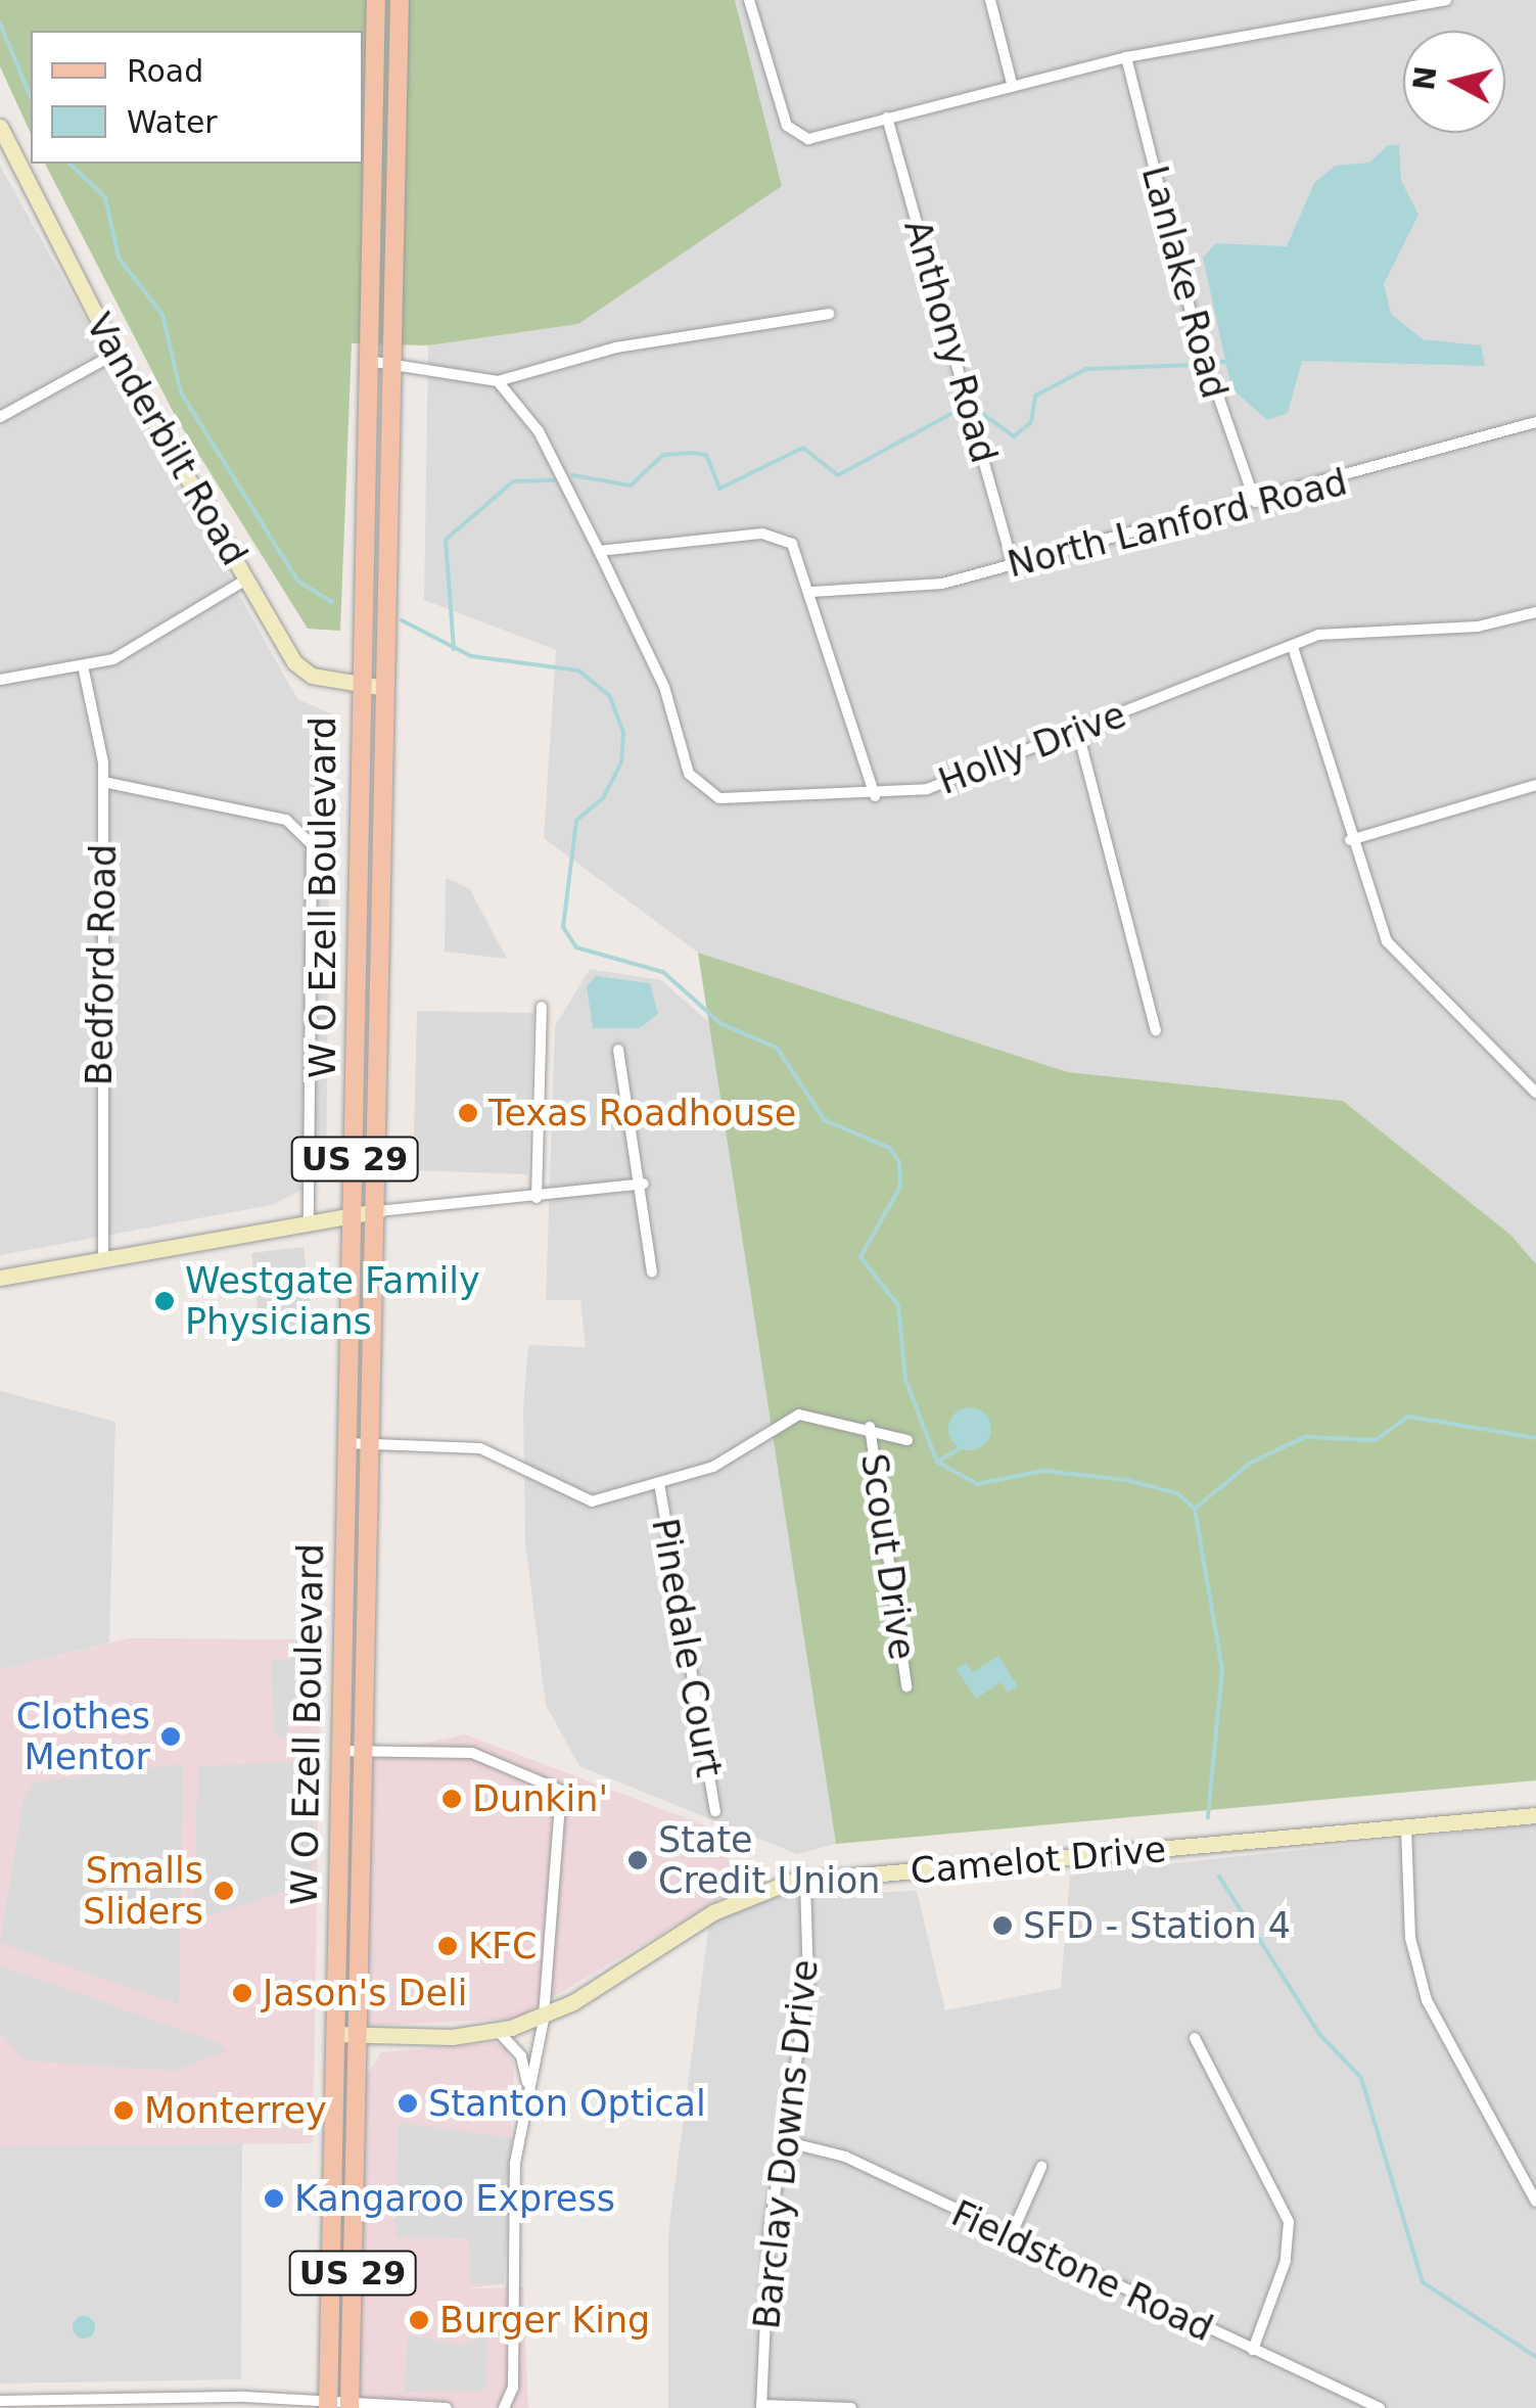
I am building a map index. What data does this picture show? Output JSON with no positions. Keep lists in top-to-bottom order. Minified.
{"streets":{"main road":["W O Ezell Boulevard","US 29"],"street":["Lanlake Road","Anthony Road","Vanderbilt Road","North Lanford Road","Holly Drive","Bedford Road","Scout Drive","Pinedale Court","Camelot Drive","Barclay Downs Drive","Fieldstone Road"]},"crossings":[["Lanlake Road","North Lanford Road"],["Anthony Road","North Lanford Road"],["Vanderbilt Road","W O Ezell Boulevard"],["W O Ezell Boulevard","Camelot Drive"],["Camelot Drive","Barclay Downs Drive"],["Barclay Downs Drive","Fieldstone Road"]],"places":["Texas Roadhouse","Westgate Family Physicians","Clothes Mentor","Dunkin'","State Credit Union","Smalls Sliders","SFD - Station 4","KFC","Jason's Deli","Stanton Optical","Monterrey","Kangaroo Express","Burger King"],"legend":["Road","Water"],"north":"left"}
